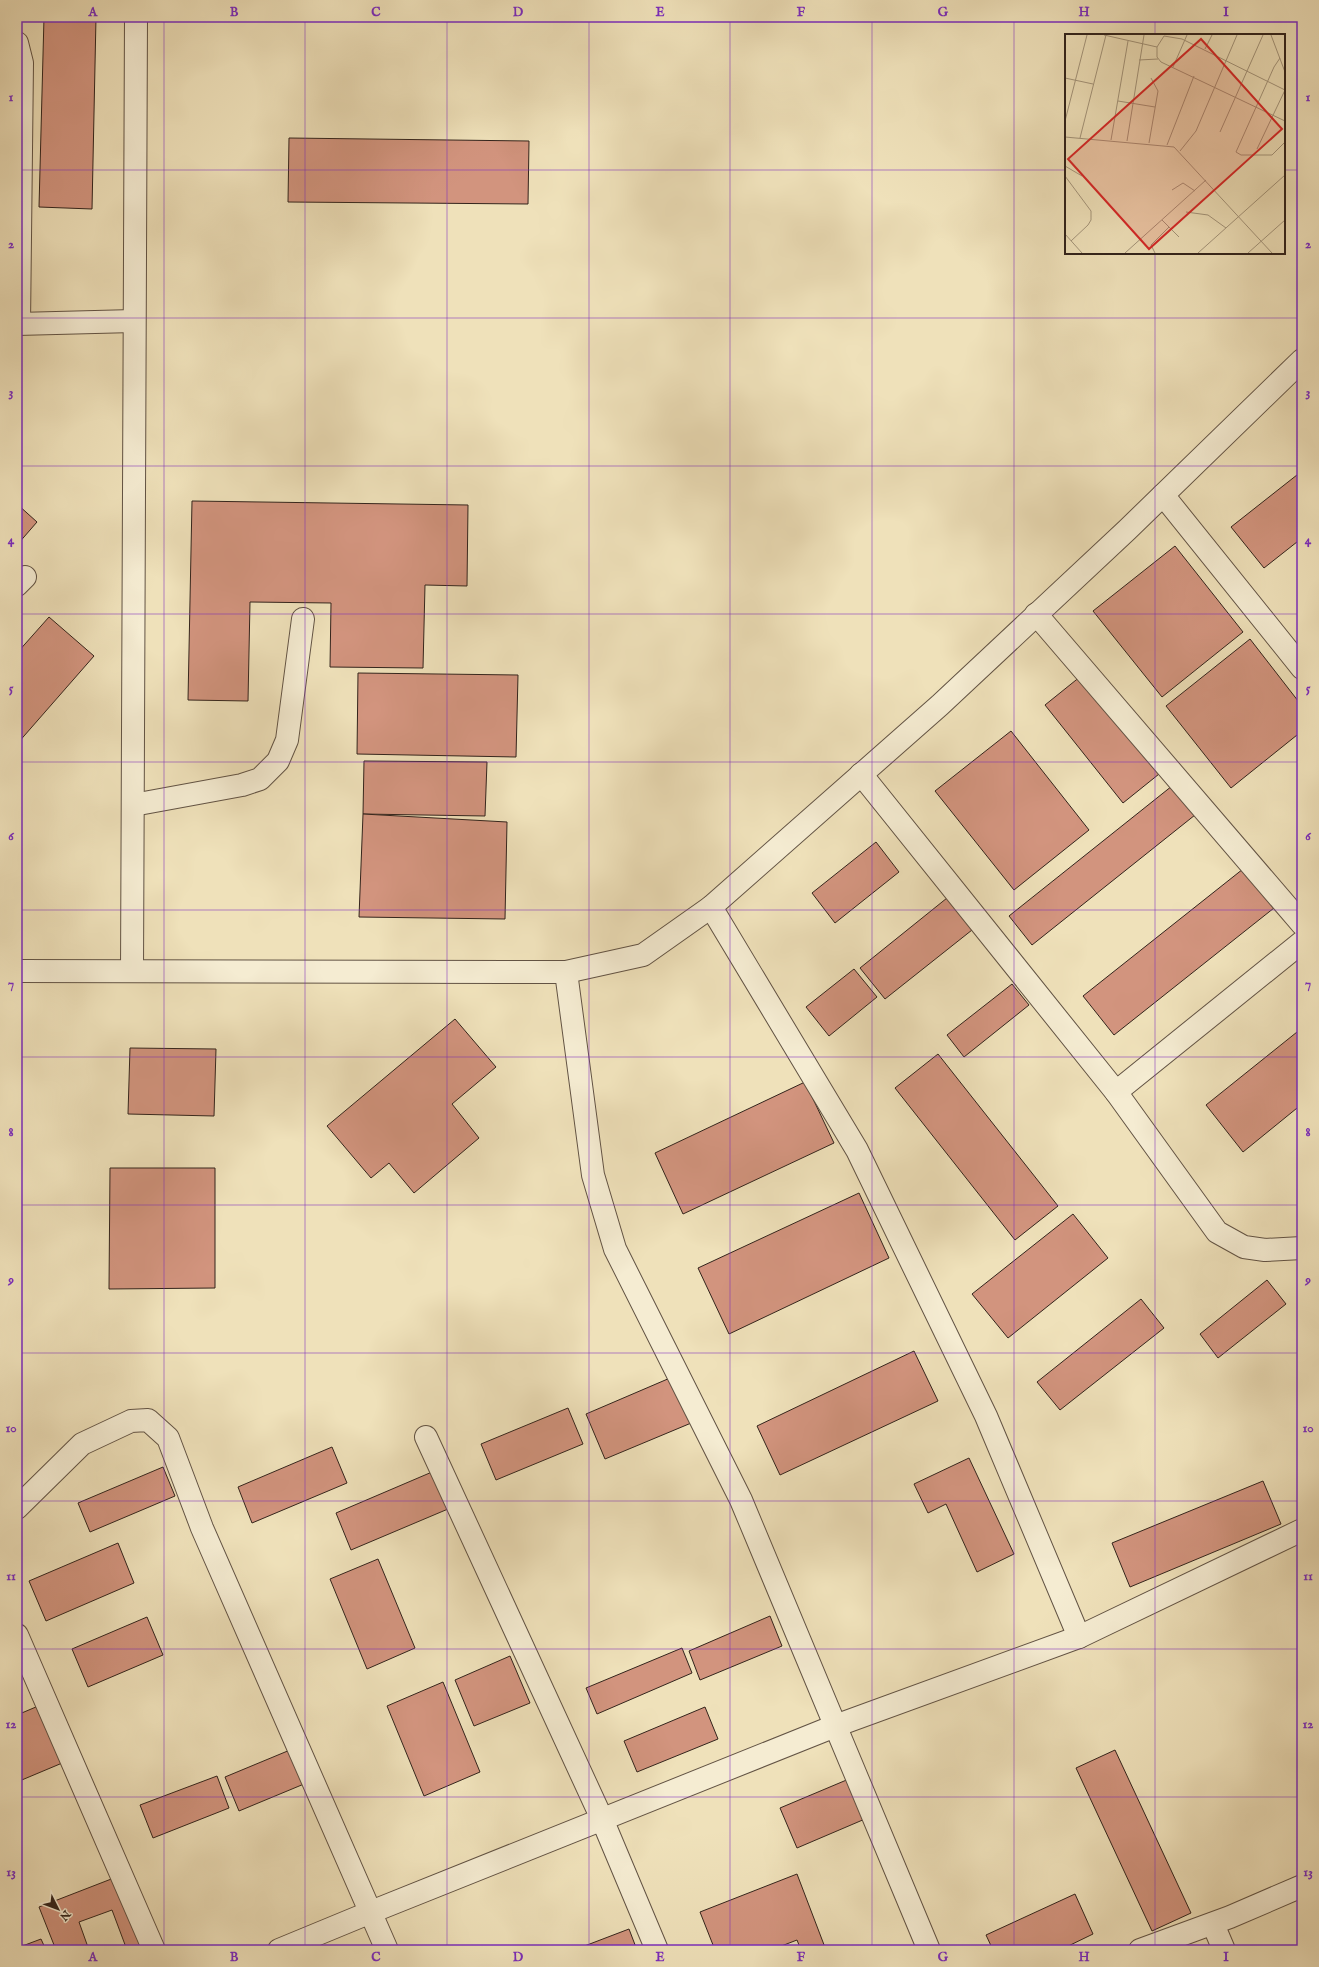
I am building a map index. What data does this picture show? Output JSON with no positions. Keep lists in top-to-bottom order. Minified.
{"north":"bottom right","grid":{"columns":["A","B","C","D","E","F","G","H","I"],"rows":["1","2","3","4","5","6","7","8","9","10","11","12","13"]}}
